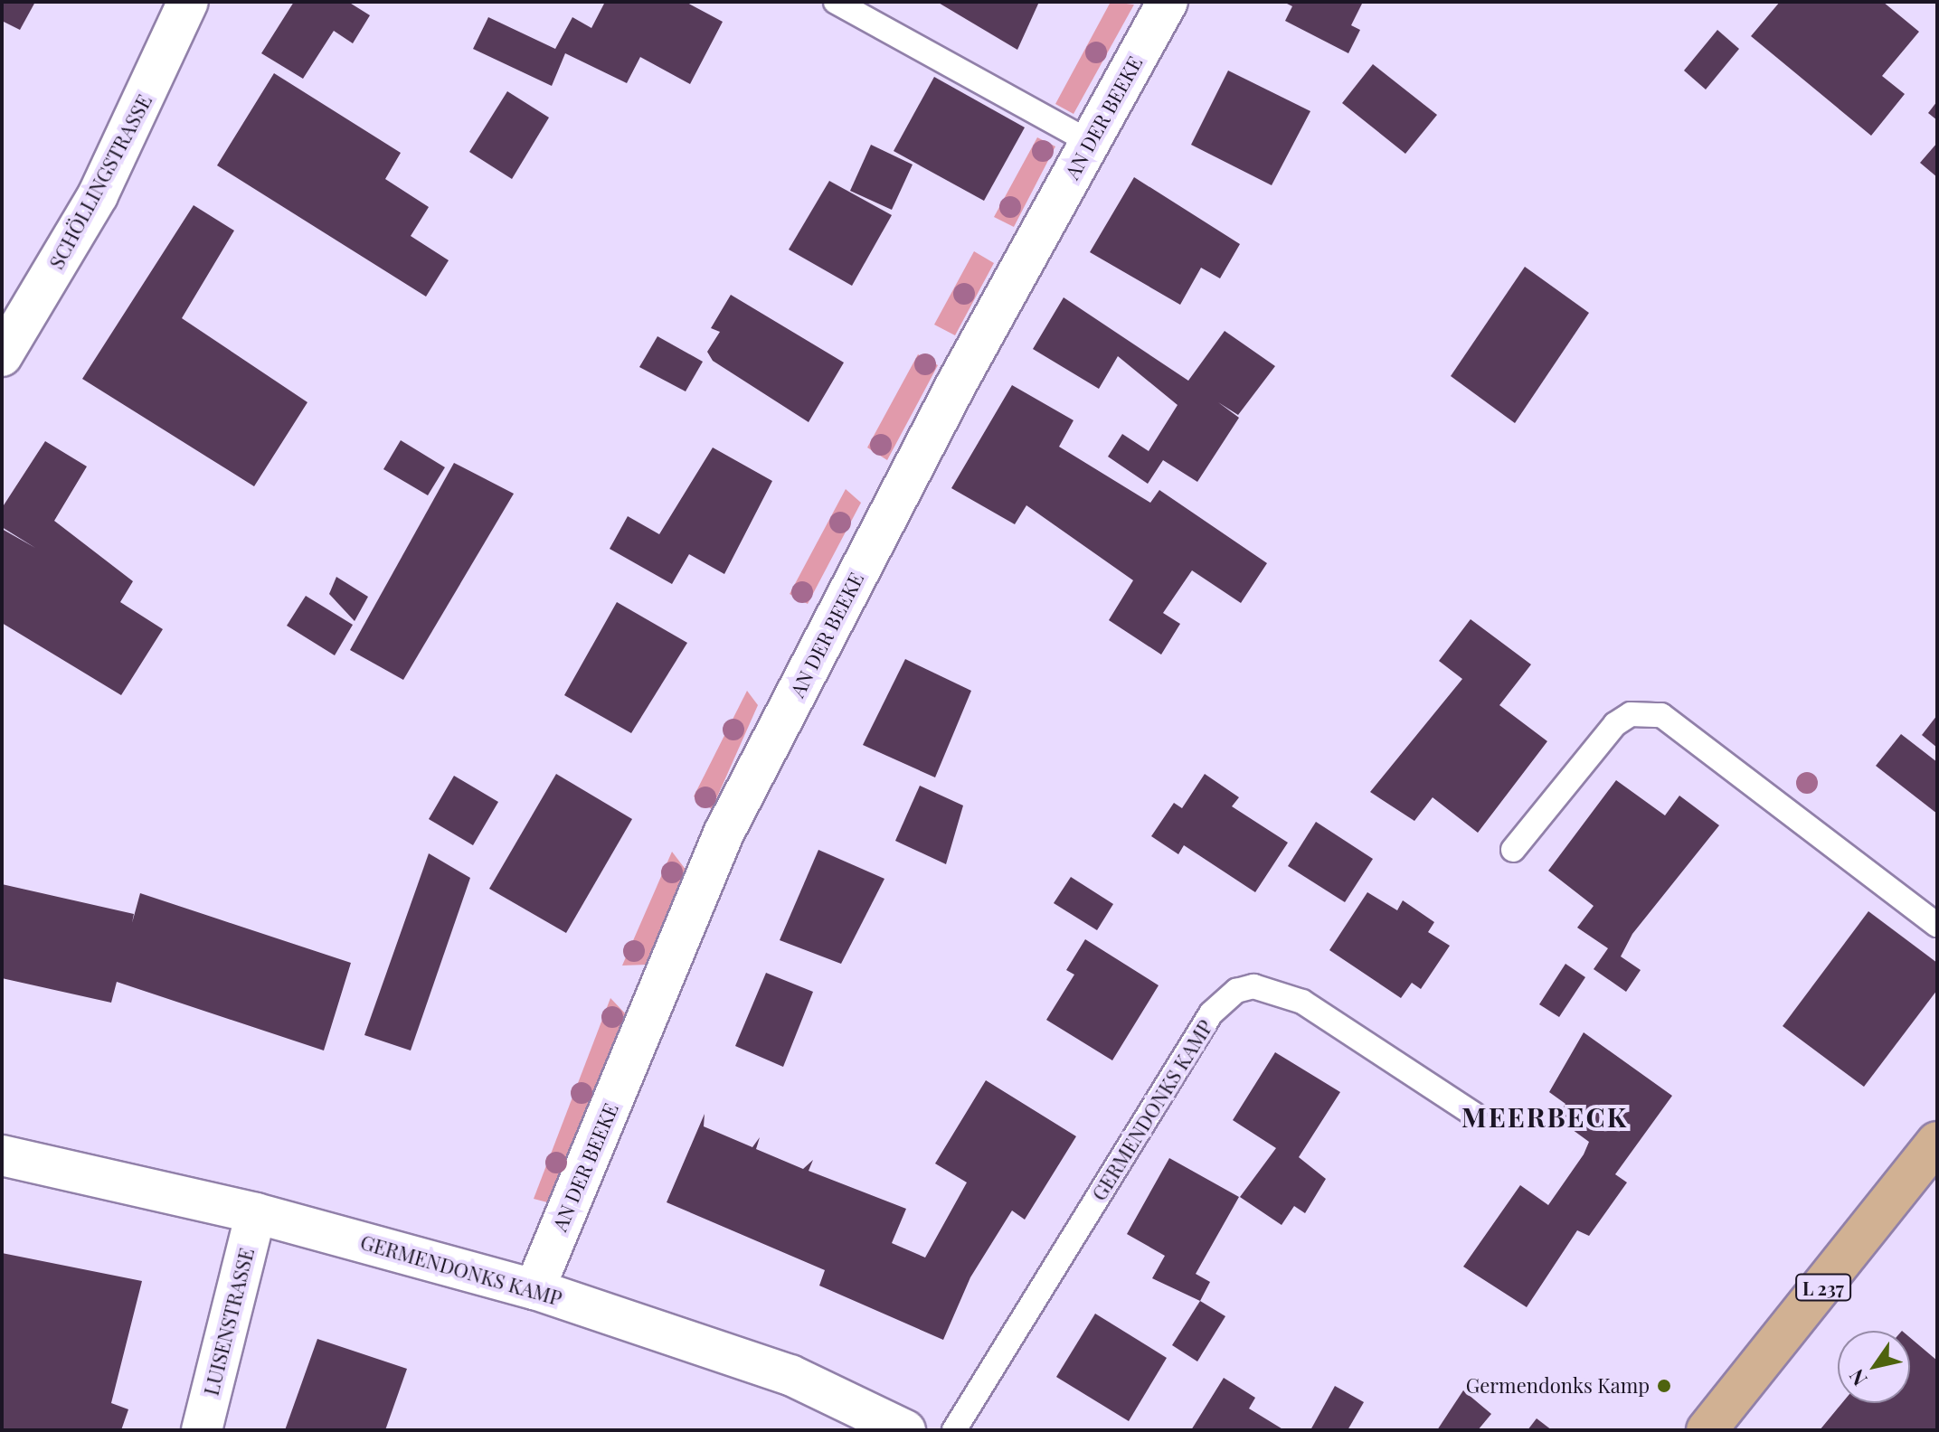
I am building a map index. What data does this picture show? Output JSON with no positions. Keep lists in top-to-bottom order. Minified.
{"streets":{"main road":["L 237"],"street":["AN DER BEEKE","SCHÖLLINGSTRASSE","GERMENDONKS KAMP","LUISENSTRASSE"]},"crossings":[["AN DER BEEKE","GERMENDONKS KAMP"],["GERMENDONKS KAMP","LUISENSTRASSE"]],"districts":["MEERBECK"],"places":["Germendonks Kamp"],"north":"bottom left"}
